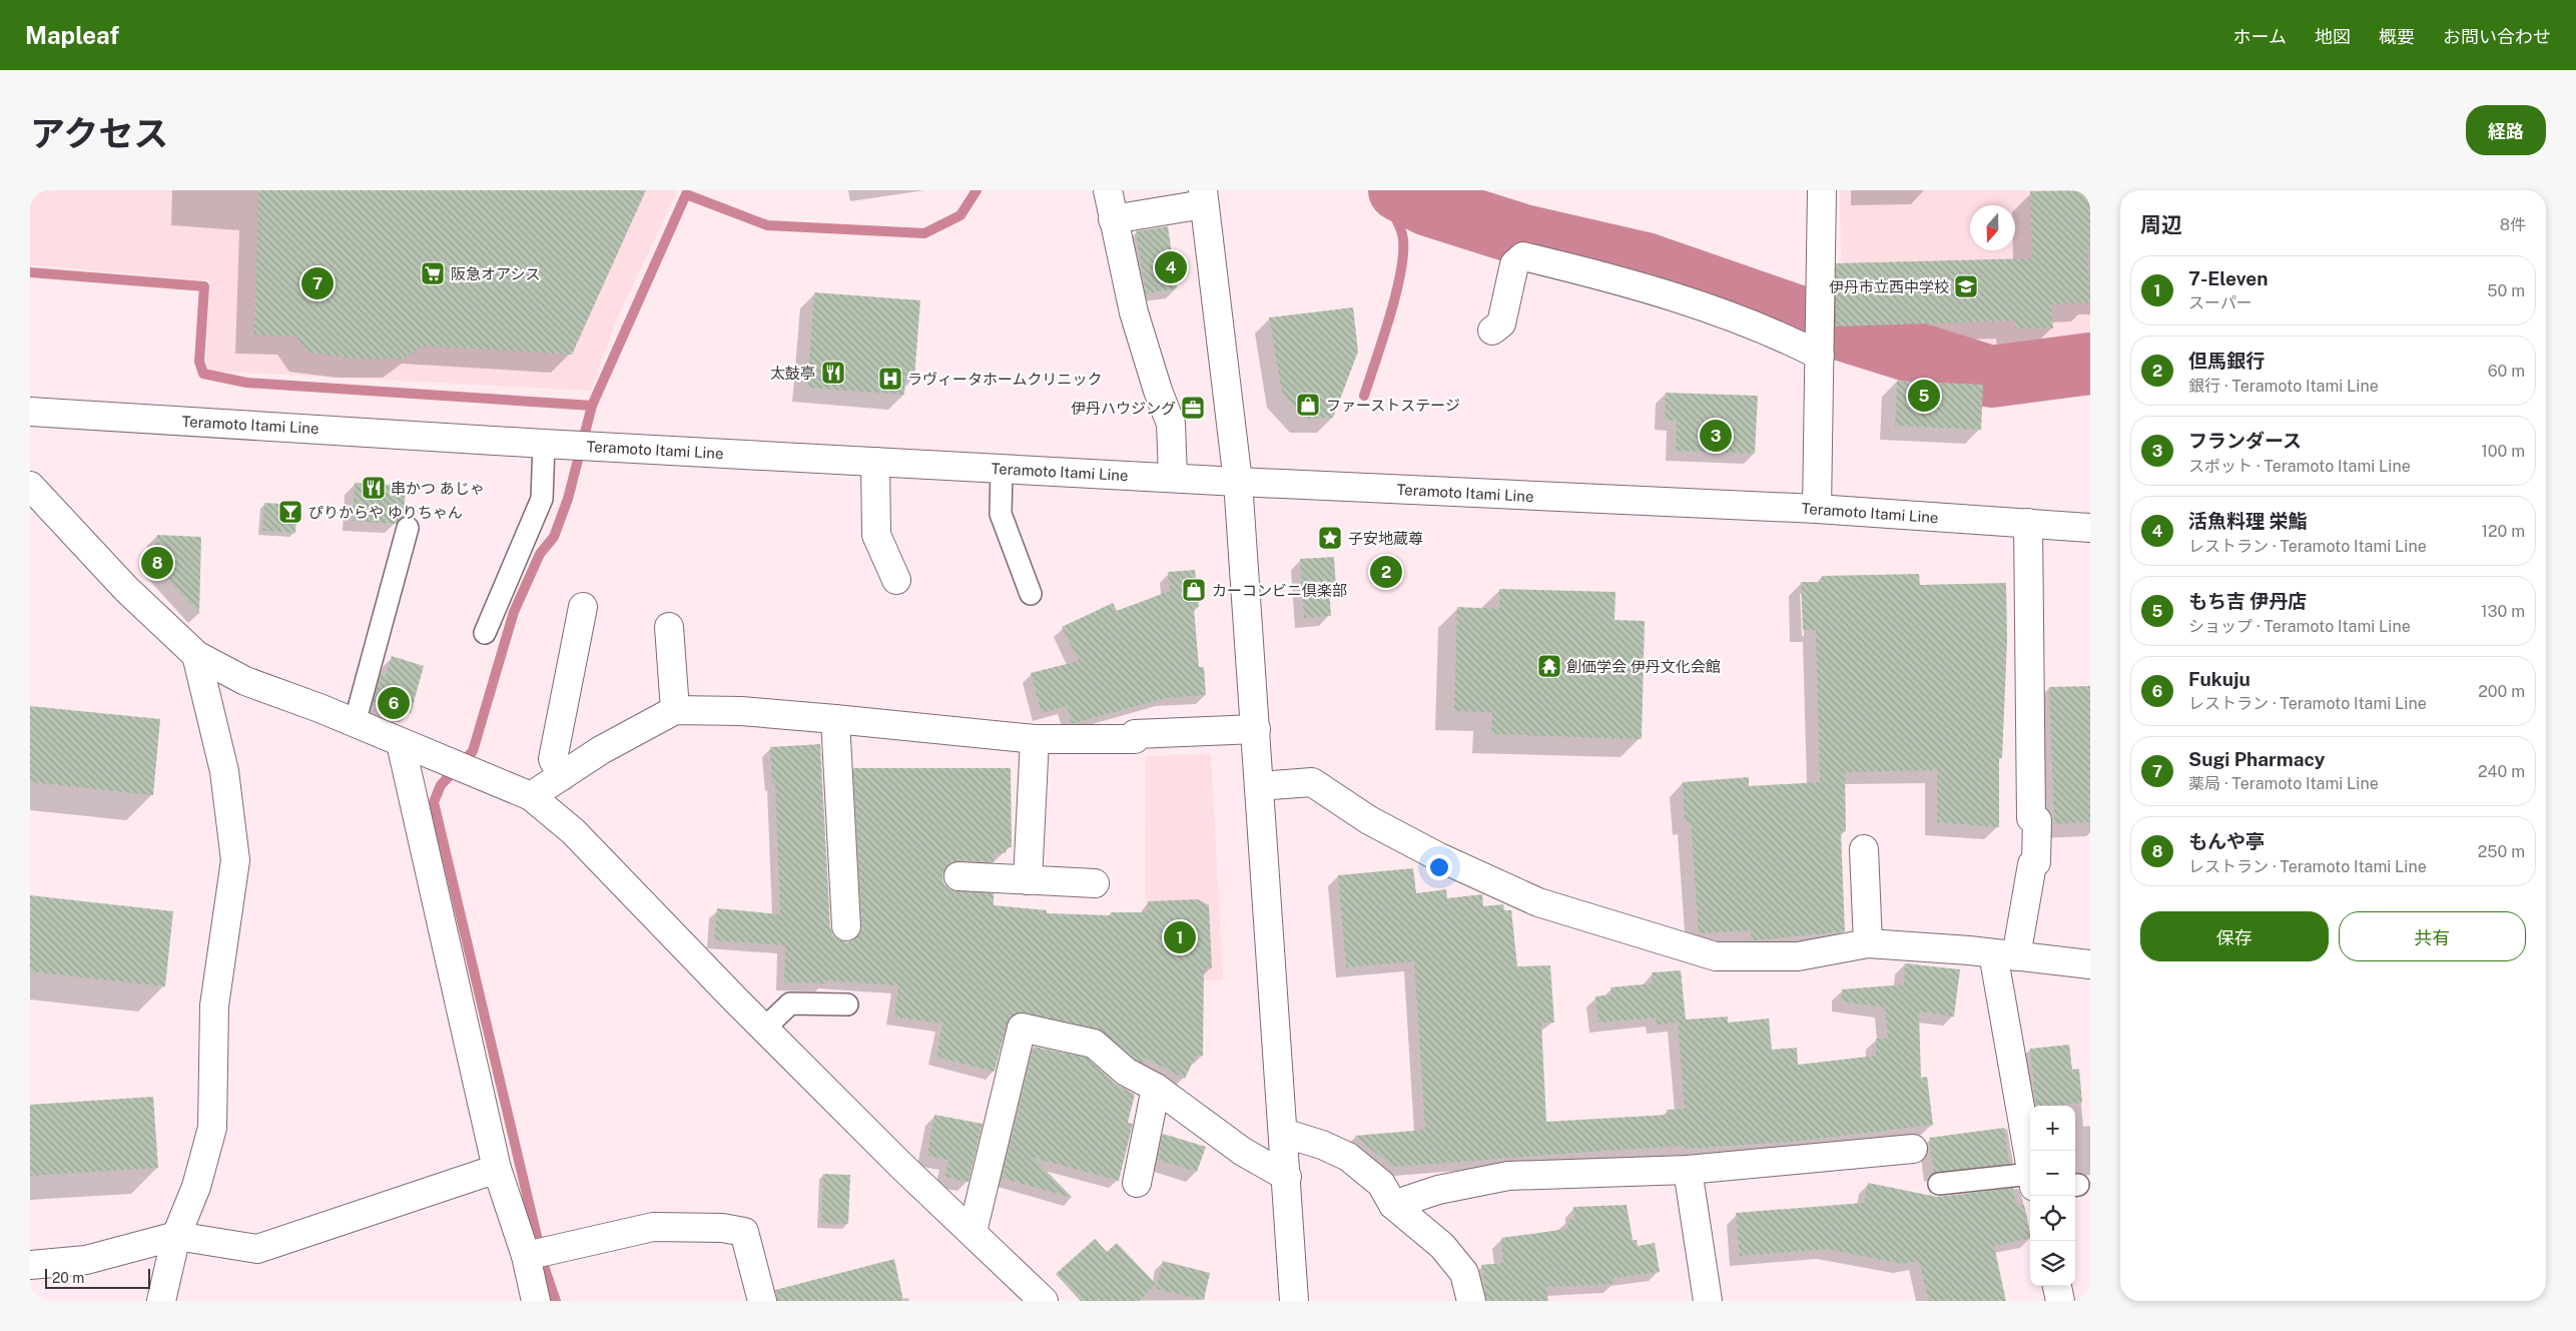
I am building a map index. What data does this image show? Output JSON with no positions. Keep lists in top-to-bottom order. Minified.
{"streets":{"street":["Teramoto Itami Line"]},"places":{"supermarket":["阪急オアシス"],"school or university":["伊丹市立西中学校"],"restaurant":["太鼓亭","串かつ あじゃ"],"hospital":["ラヴィータホームクリニック"],"shop":["ファーストステージ","カーコンビニ倶楽部"],"office":["伊丹ハウジング"],"bar":["ぴりからや ゆりちゃん"],"place":["子安地蔵尊"],"temple":["創価学会 伊丹文化会館"]},"scale_bar":"20 m","north":"bottom","page":{"header":"Mapleaf","nav":["ホーム","地図","概要","お問い合わせ"],"title":"アクセス","buttons":["経路",["保存","共有"]],"heading":["周辺","8件"],"pins":["4","7","5","3","8","2","6","1"],"list":[{"mark":"1","name":"7-Eleven","note":"スーパー","value":"50 m"},{"mark":"2","name":"但馬銀行","note":"銀行 · Teramoto Itami Line","value":"60 m"},{"mark":"3","name":"フランダース","note":"スポット · Teramoto Itami Line","value":"100 m"},{"mark":"4","name":"活魚料理 栄鮨","note":"レストラン · Teramoto Itami Line","value":"120 m"},{"mark":"5","name":"もち吉 伊丹店","note":"ショップ · Teramoto Itami Line","value":"130 m"},{"mark":"6","name":"Fukuju","note":"レストラン · Teramoto Itami Line","value":"200 m"},{"mark":"7","name":"Sugi Pharmacy","note":"薬局 · Teramoto Itami Line","value":"240 m"},{"mark":"8","name":"もんや亭","note":"レストラン · Teramoto Itami Line","value":"250 m"}],"map_buttons":["+","−"],"scale":"20 m"}}
